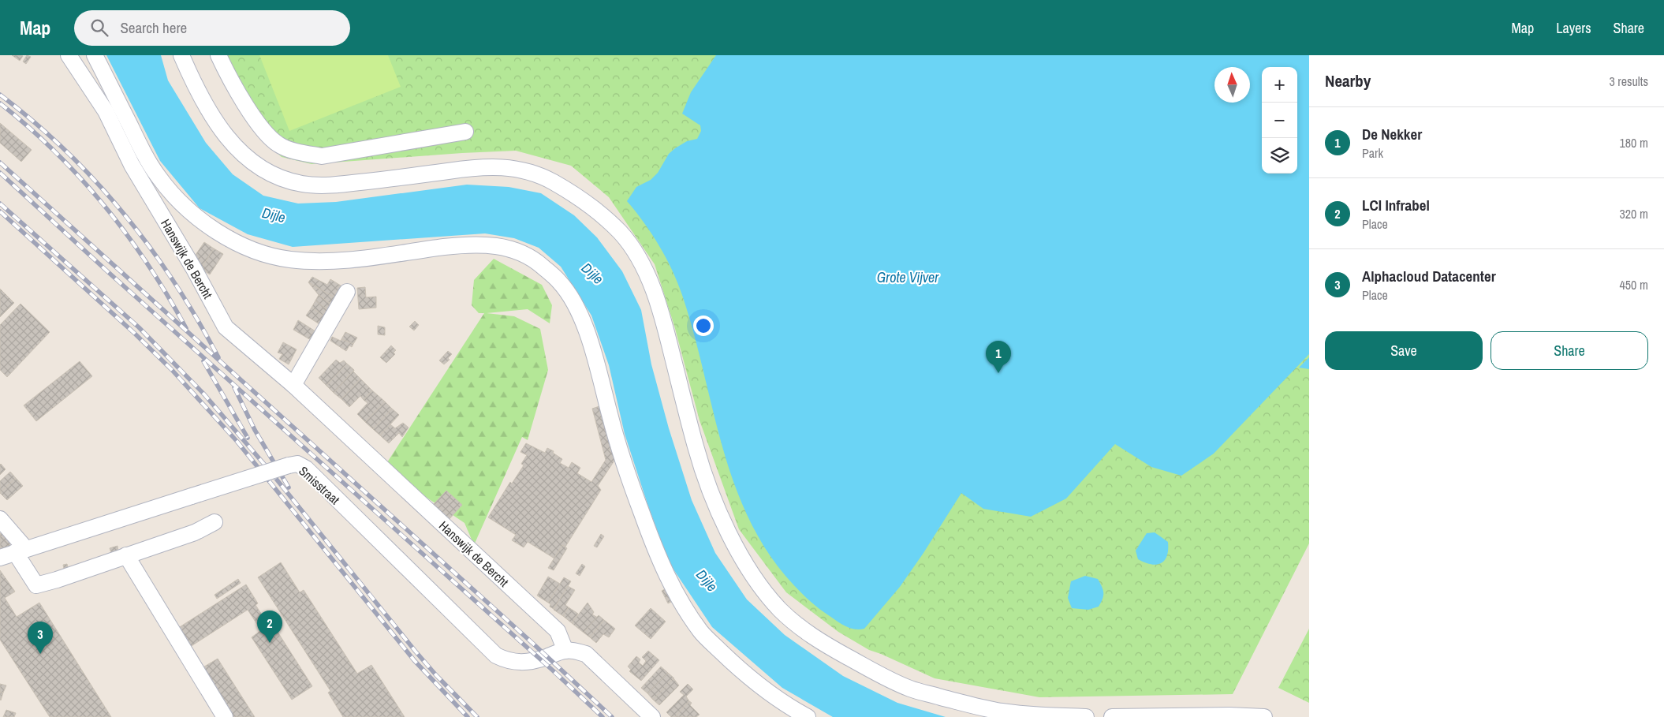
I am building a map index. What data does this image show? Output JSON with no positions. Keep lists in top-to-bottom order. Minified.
{"streets":{"street":["Hanswijk de Bercht","Smisstraat"]},"crossings":[["Hanswijk de Bercht","Smisstraat"]],"water":["Dijle","Grote Vijver"],"north":"top","page":{"header":"Map","search":"Search here","nav":["Map","Layers","Share"],"heading":["Nearby","3 results"],"map_buttons":["+","−"],"list":[{"mark":"1","name":"De Nekker","note":"Park","value":"180 m"},{"mark":"2","name":"LCI Infrabel","note":"Place","value":"320 m"},{"mark":"3","name":"Alphacloud Datacenter","note":"Place","value":"450 m"}],"buttons":["Save","Share"],"pins":["1","2","3"]}}
